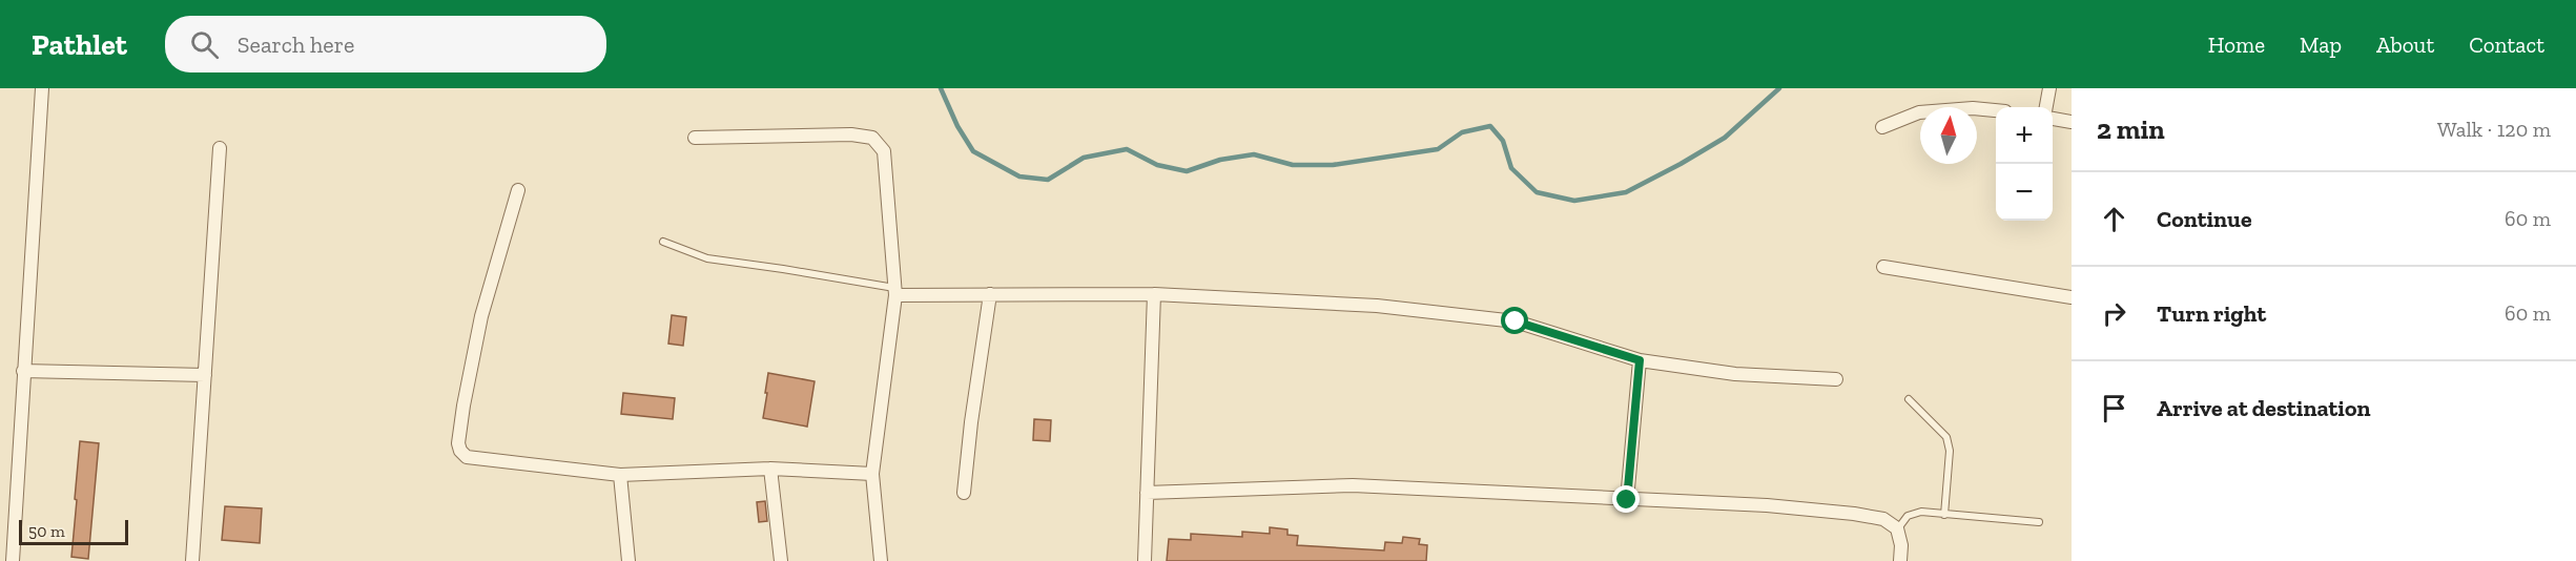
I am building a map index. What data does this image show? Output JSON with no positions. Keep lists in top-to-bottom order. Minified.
{"scale_bar":"50 m","north":"top","page":{"header":"Pathlet","search":"Search here","nav":["Home","Map","About","Contact"],"heading":["2 min","Walk · 120 m"],"map_buttons":["+","−"],"list":[["Continue","60 m"],["Turn right","60 m"],"Arrive at destination"],"scale":"50 m"}}
